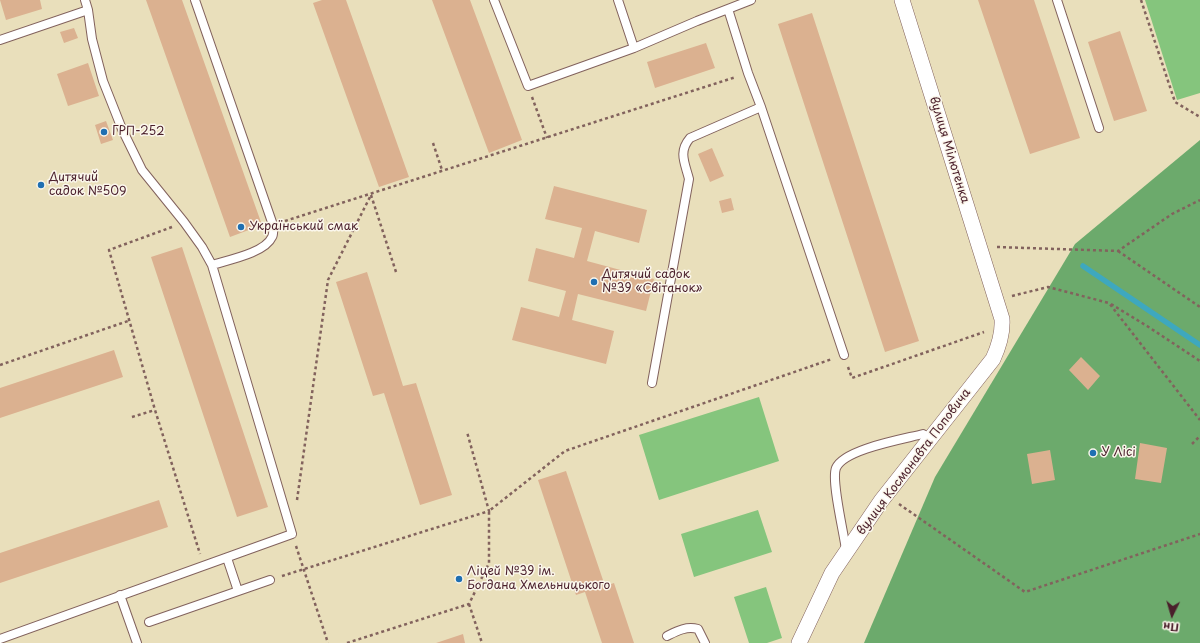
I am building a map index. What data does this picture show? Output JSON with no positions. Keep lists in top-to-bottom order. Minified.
{"streets":{"street":["вулиця Мілютенка","вулиця Космонавта Поповича"]},"crossings":[["вулиця Мілютенка","вулиця Космонавта Поповича"]],"places":["ГРП-252","Дитячий садок №509","Український смак","Дитячий садок №39 «Світанок»","У Лісі","Ліцей №39 ім. Богдана Хмельницького"],"north":"bottom"}
